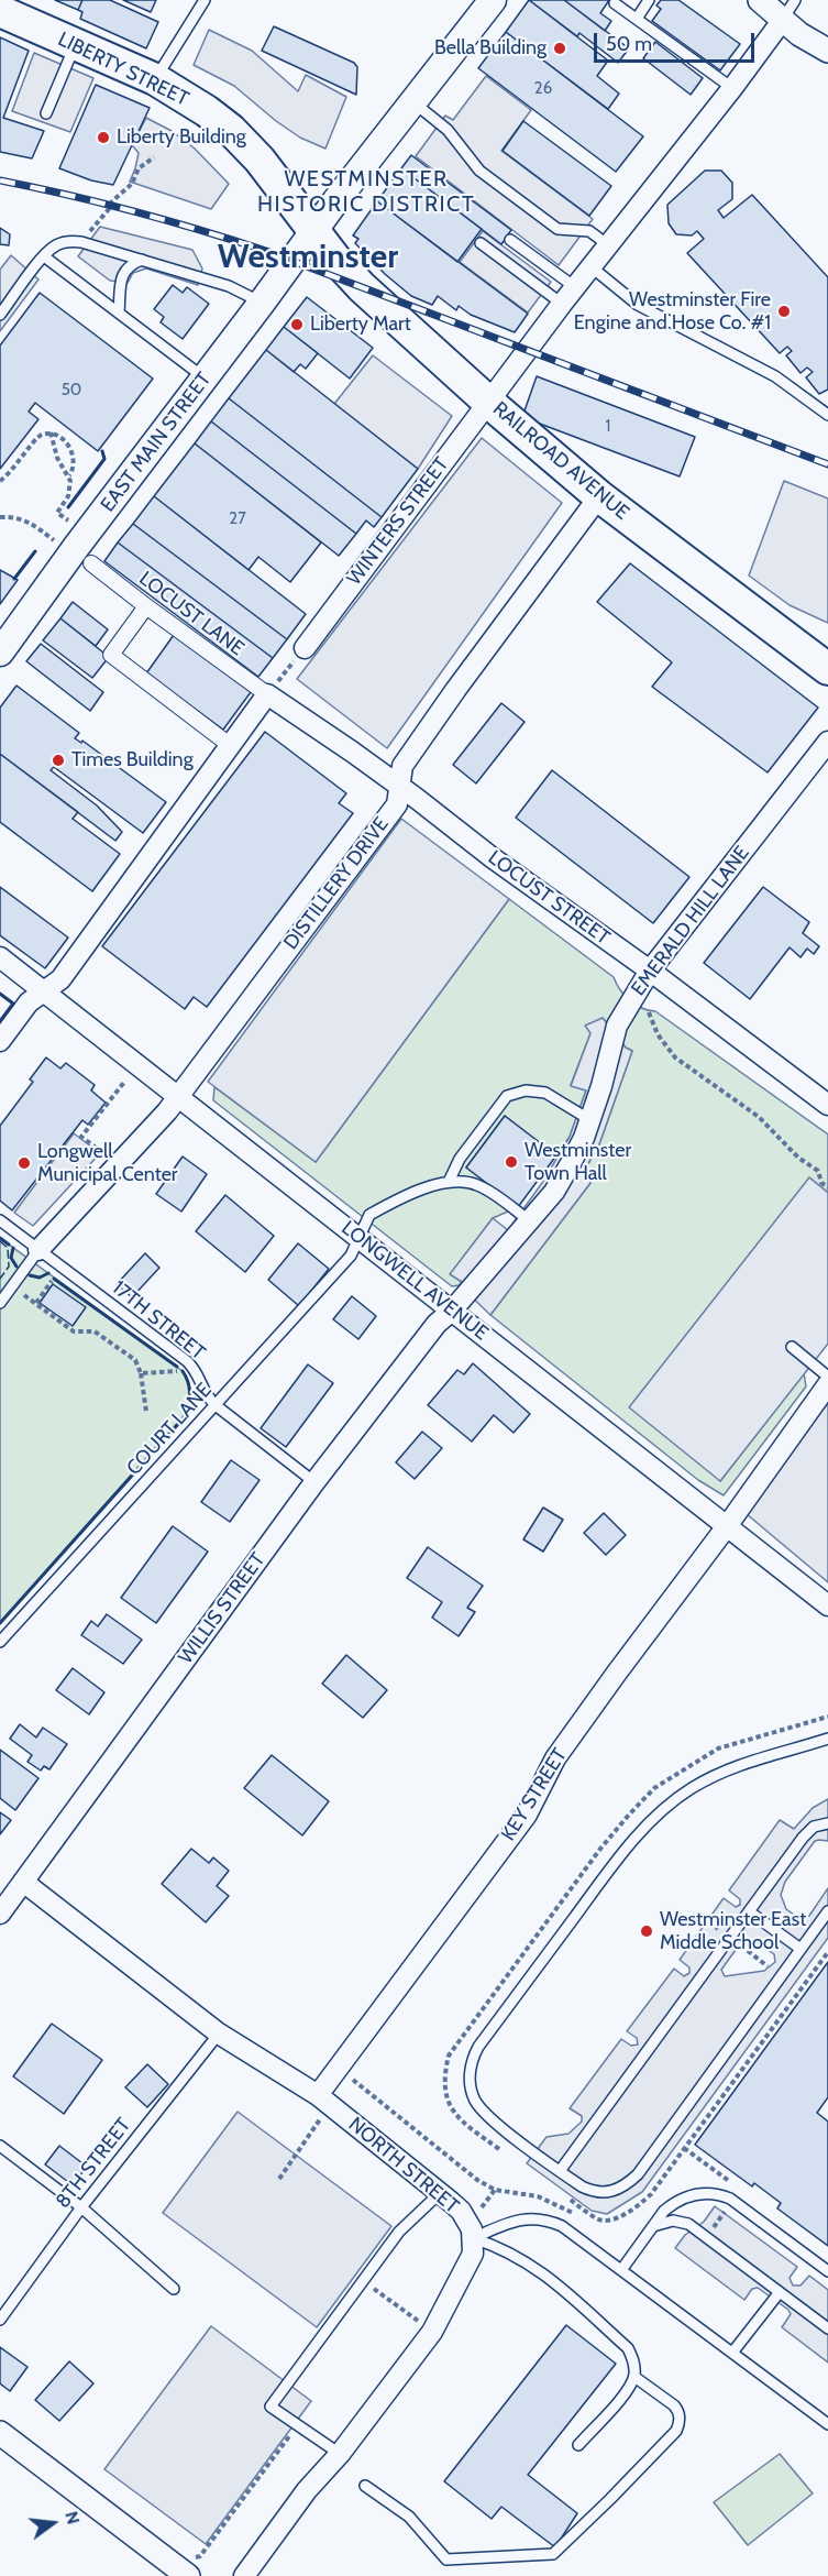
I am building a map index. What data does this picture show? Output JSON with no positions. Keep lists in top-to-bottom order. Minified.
{"streets":{"highway":["LIBERTY STREET","RAILROAD AVENUE"],"main road":["EAST MAIN STREET"],"street":["WINTERS STREET","LOCUST LANE","DISTILLERY DRIVE","LOCUST STREET","EMERALD HILL LANE","LONGWELL AVENUE","WILLIS STREET","KEY STREET","NORTH STREET"],"lane":["17TH STREET","COURT LANE","8TH STREET"]},"crossings":[["LIBERTY STREET","EAST MAIN STREET"],["LIBERTY STREET","RAILROAD AVENUE"],["EAST MAIN STREET","RAILROAD AVENUE"],["RAILROAD AVENUE","WINTERS STREET"],["RAILROAD AVENUE","DISTILLERY DRIVE"],["LOCUST LANE","LOCUST STREET"],["DISTILLERY DRIVE","LOCUST STREET"],["DISTILLERY DRIVE","LONGWELL AVENUE"],["DISTILLERY DRIVE","17TH STREET"],["LOCUST STREET","EMERALD HILL LANE"],["EMERALD HILL LANE","LONGWELL AVENUE"],["EMERALD HILL LANE","WILLIS STREET"],["LONGWELL AVENUE","COURT LANE"],["LONGWELL AVENUE","WILLIS STREET"],["LONGWELL AVENUE","KEY STREET"],["17TH STREET","COURT LANE"],["17TH STREET","WILLIS STREET"],["WILLIS STREET","NORTH STREET"],["KEY STREET","NORTH STREET"],["8TH STREET","NORTH STREET"]],"districts":["WESTMINSTER HISTORIC DISTRICT","Westminster"],"places":["Bella Building","Liberty Building","Westminster Fire Engine and Hose Co. #1","Liberty Mart","Times Building","Westminster Town Hall","Longwell Municipal Center","Westminster East Middle School"],"house_numbers":["26","50","1","27"],"scale_bar":"50 m","north":"right"}
